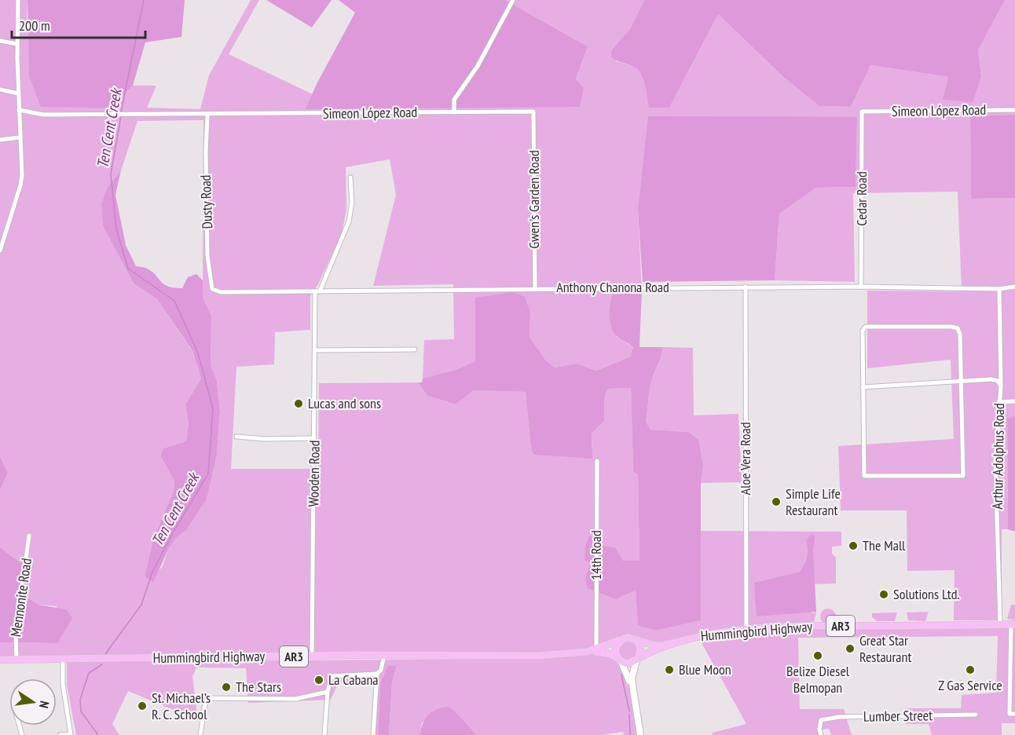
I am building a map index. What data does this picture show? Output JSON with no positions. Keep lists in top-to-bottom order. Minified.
{"streets":{"main road":["AR3","Hummingbird Highway"],"street":["Simeon López Road","Cedar Road","Gwen's Garden Road","Dusty Road","Anthony Chanona Road","Arthur Adolphus Road","Aloe Vera Road","Wooden Road","14th Road","Mennonite Road","Lumber Street"]},"crossings":[["Simeon López Road","Cedar Road"],["Simeon López Road","Gwen's Garden Road"],["Simeon López Road","Dusty Road"],["Cedar Road","Anthony Chanona Road"],["Gwen's Garden Road","Anthony Chanona Road"],["Dusty Road","Anthony Chanona Road"],["Anthony Chanona Road","Arthur Adolphus Road"],["Anthony Chanona Road","Aloe Vera Road"],["Anthony Chanona Road","Wooden Road"],["Arthur Adolphus Road","Hummingbird Highway"],["Aloe Vera Road","Hummingbird Highway"],["Wooden Road","Hummingbird Highway"],["14th Road","Hummingbird Highway"],["Mennonite Road","Hummingbird Highway"]],"water":["Ten Cent Creek"],"places":["Lucas and sons","Simple Life Restaurant","The Mall","Solutions Ltd.","Great Star Restaurant","Belize Diesel Belmopan","Blue Moon","Z Gas Service","La Cabana","The Stars","St. Michael’s R. C. School"],"scale_bar":"200 m","north":"right"}
